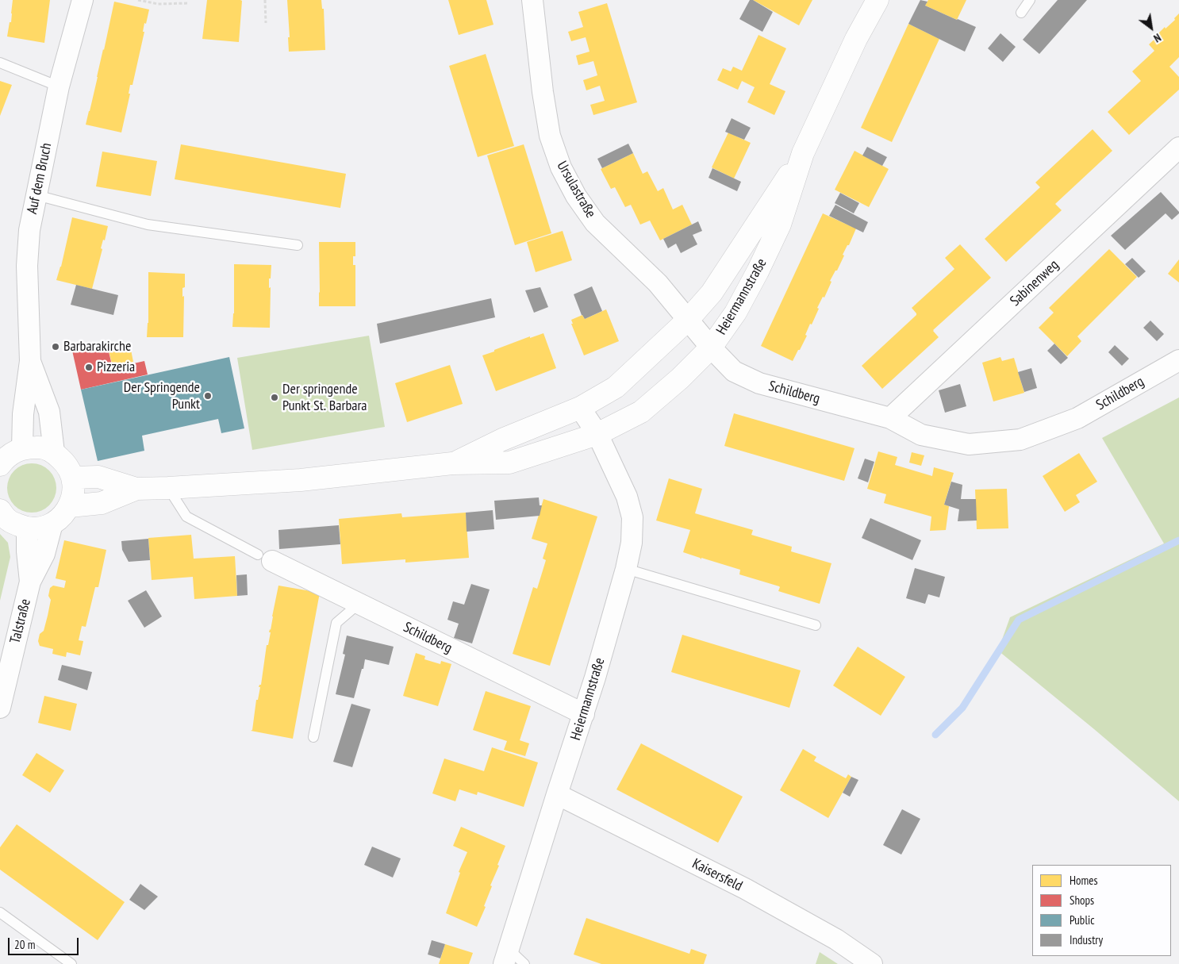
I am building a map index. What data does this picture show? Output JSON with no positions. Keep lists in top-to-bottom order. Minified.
{"streets":{"street":["Auf dem Bruch","Ursulastraße","Sabinenweg","Heiermannstraße","Schildberg","Talstraße","Kaisersfeld"]},"crossings":[["Ursulastraße","Heiermannstraße"],["Ursulastraße","Schildberg"],["Sabinenweg","Schildberg"],["Heiermannstraße","Schildberg"],["Heiermannstraße","Kaisersfeld"]],"places":["Barbarakirche","Pizzeria","Der Springende Punkt","Der springende Punkt St. Barbara"],"legend":["Homes","Shops","Public","Industry"],"scale_bar":"20 m","north":"bottom right"}
